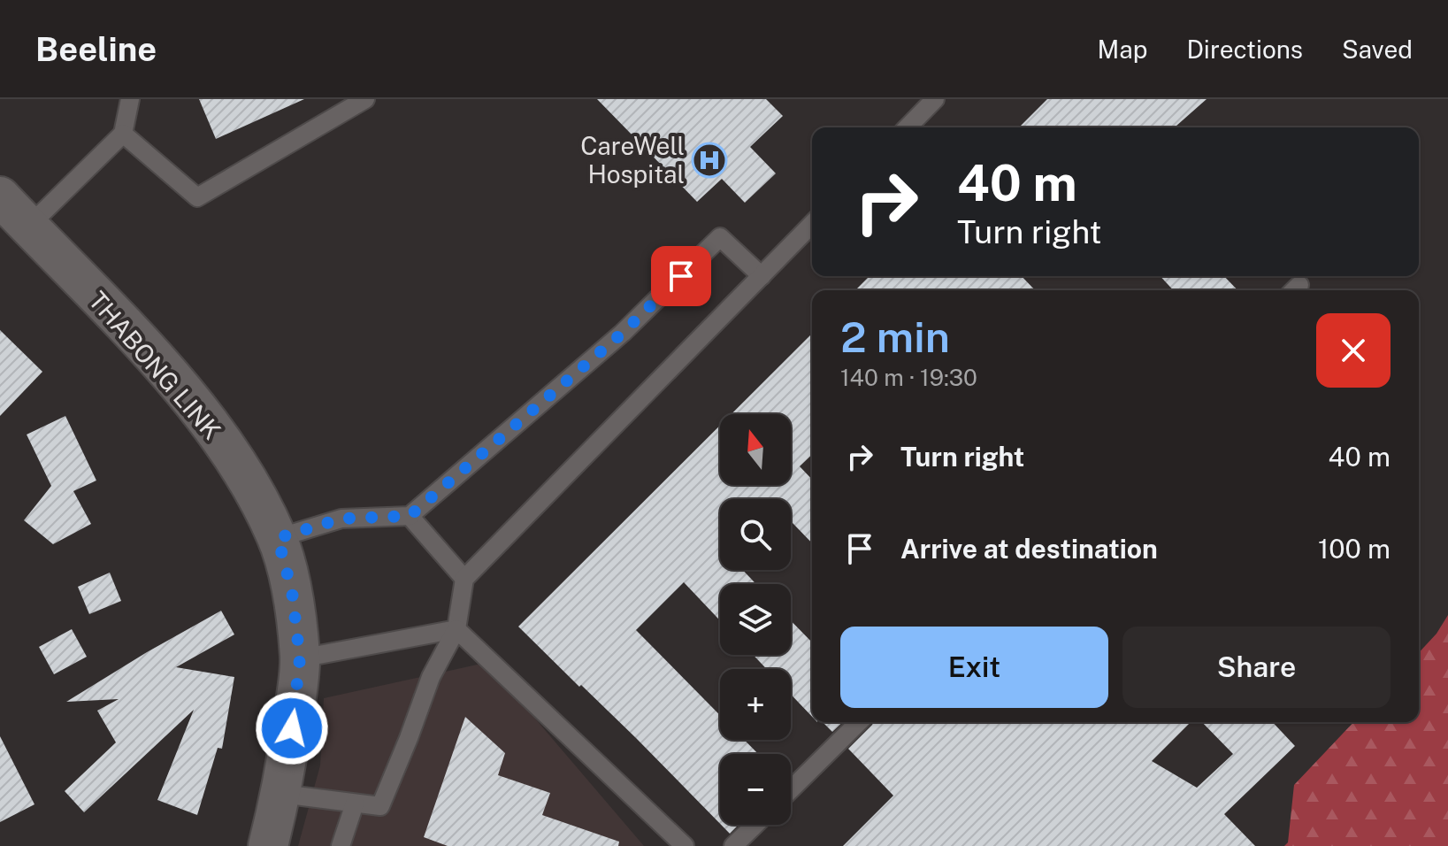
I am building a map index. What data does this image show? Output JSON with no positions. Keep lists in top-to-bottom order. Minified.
{"streets":{"main road":["THABONG LINK"]},"places":{"hospital":["CareWell Hospital"]},"north":"top","page":{"header":"Beeline","nav":["Map","Directions","Saved"],"turn":["40 m","Turn right"],"heading":["2 min","140 m · 19:30"],"list":[{"name":"Turn right","value":"40 m"},{"name":"Arrive at destination","value":"100 m"}],"map_buttons":["+","−"],"buttons":["Exit","Share"]}}
